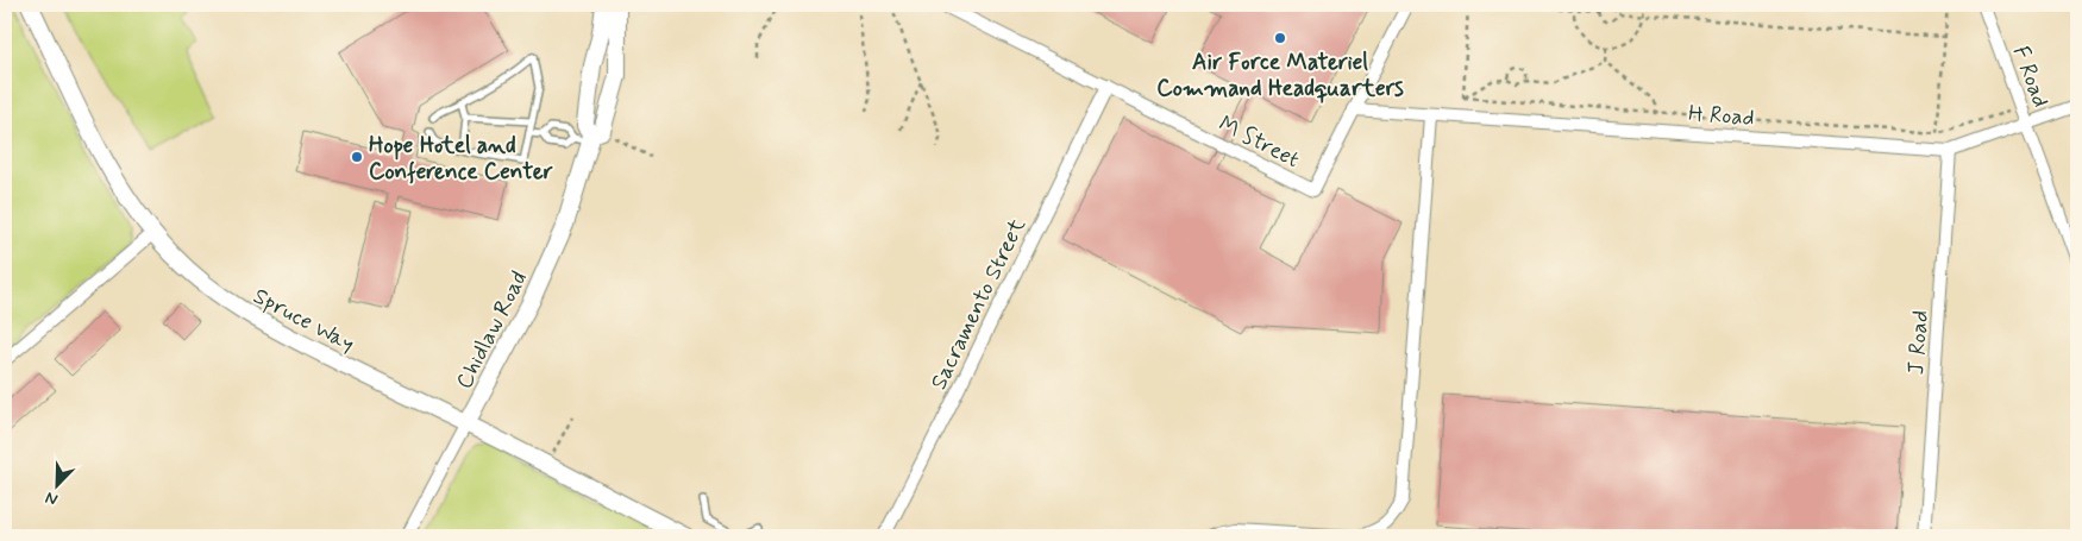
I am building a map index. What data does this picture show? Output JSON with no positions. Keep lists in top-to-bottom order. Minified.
{"streets":{"street":["F Road","H Road","M Street","Sacramento Street","Spruce Way","Chidlaw Road","J Road"]},"crossings":[["F Road","H Road"],["H Road","M Street"],["H Road","J Road"],["M Street","Sacramento Street"],["Spruce Way","Chidlaw Road"]],"places":["Air Force Materiel Command Headquarters","Hope Hotel and Conference Center"],"north":"bottom left"}
